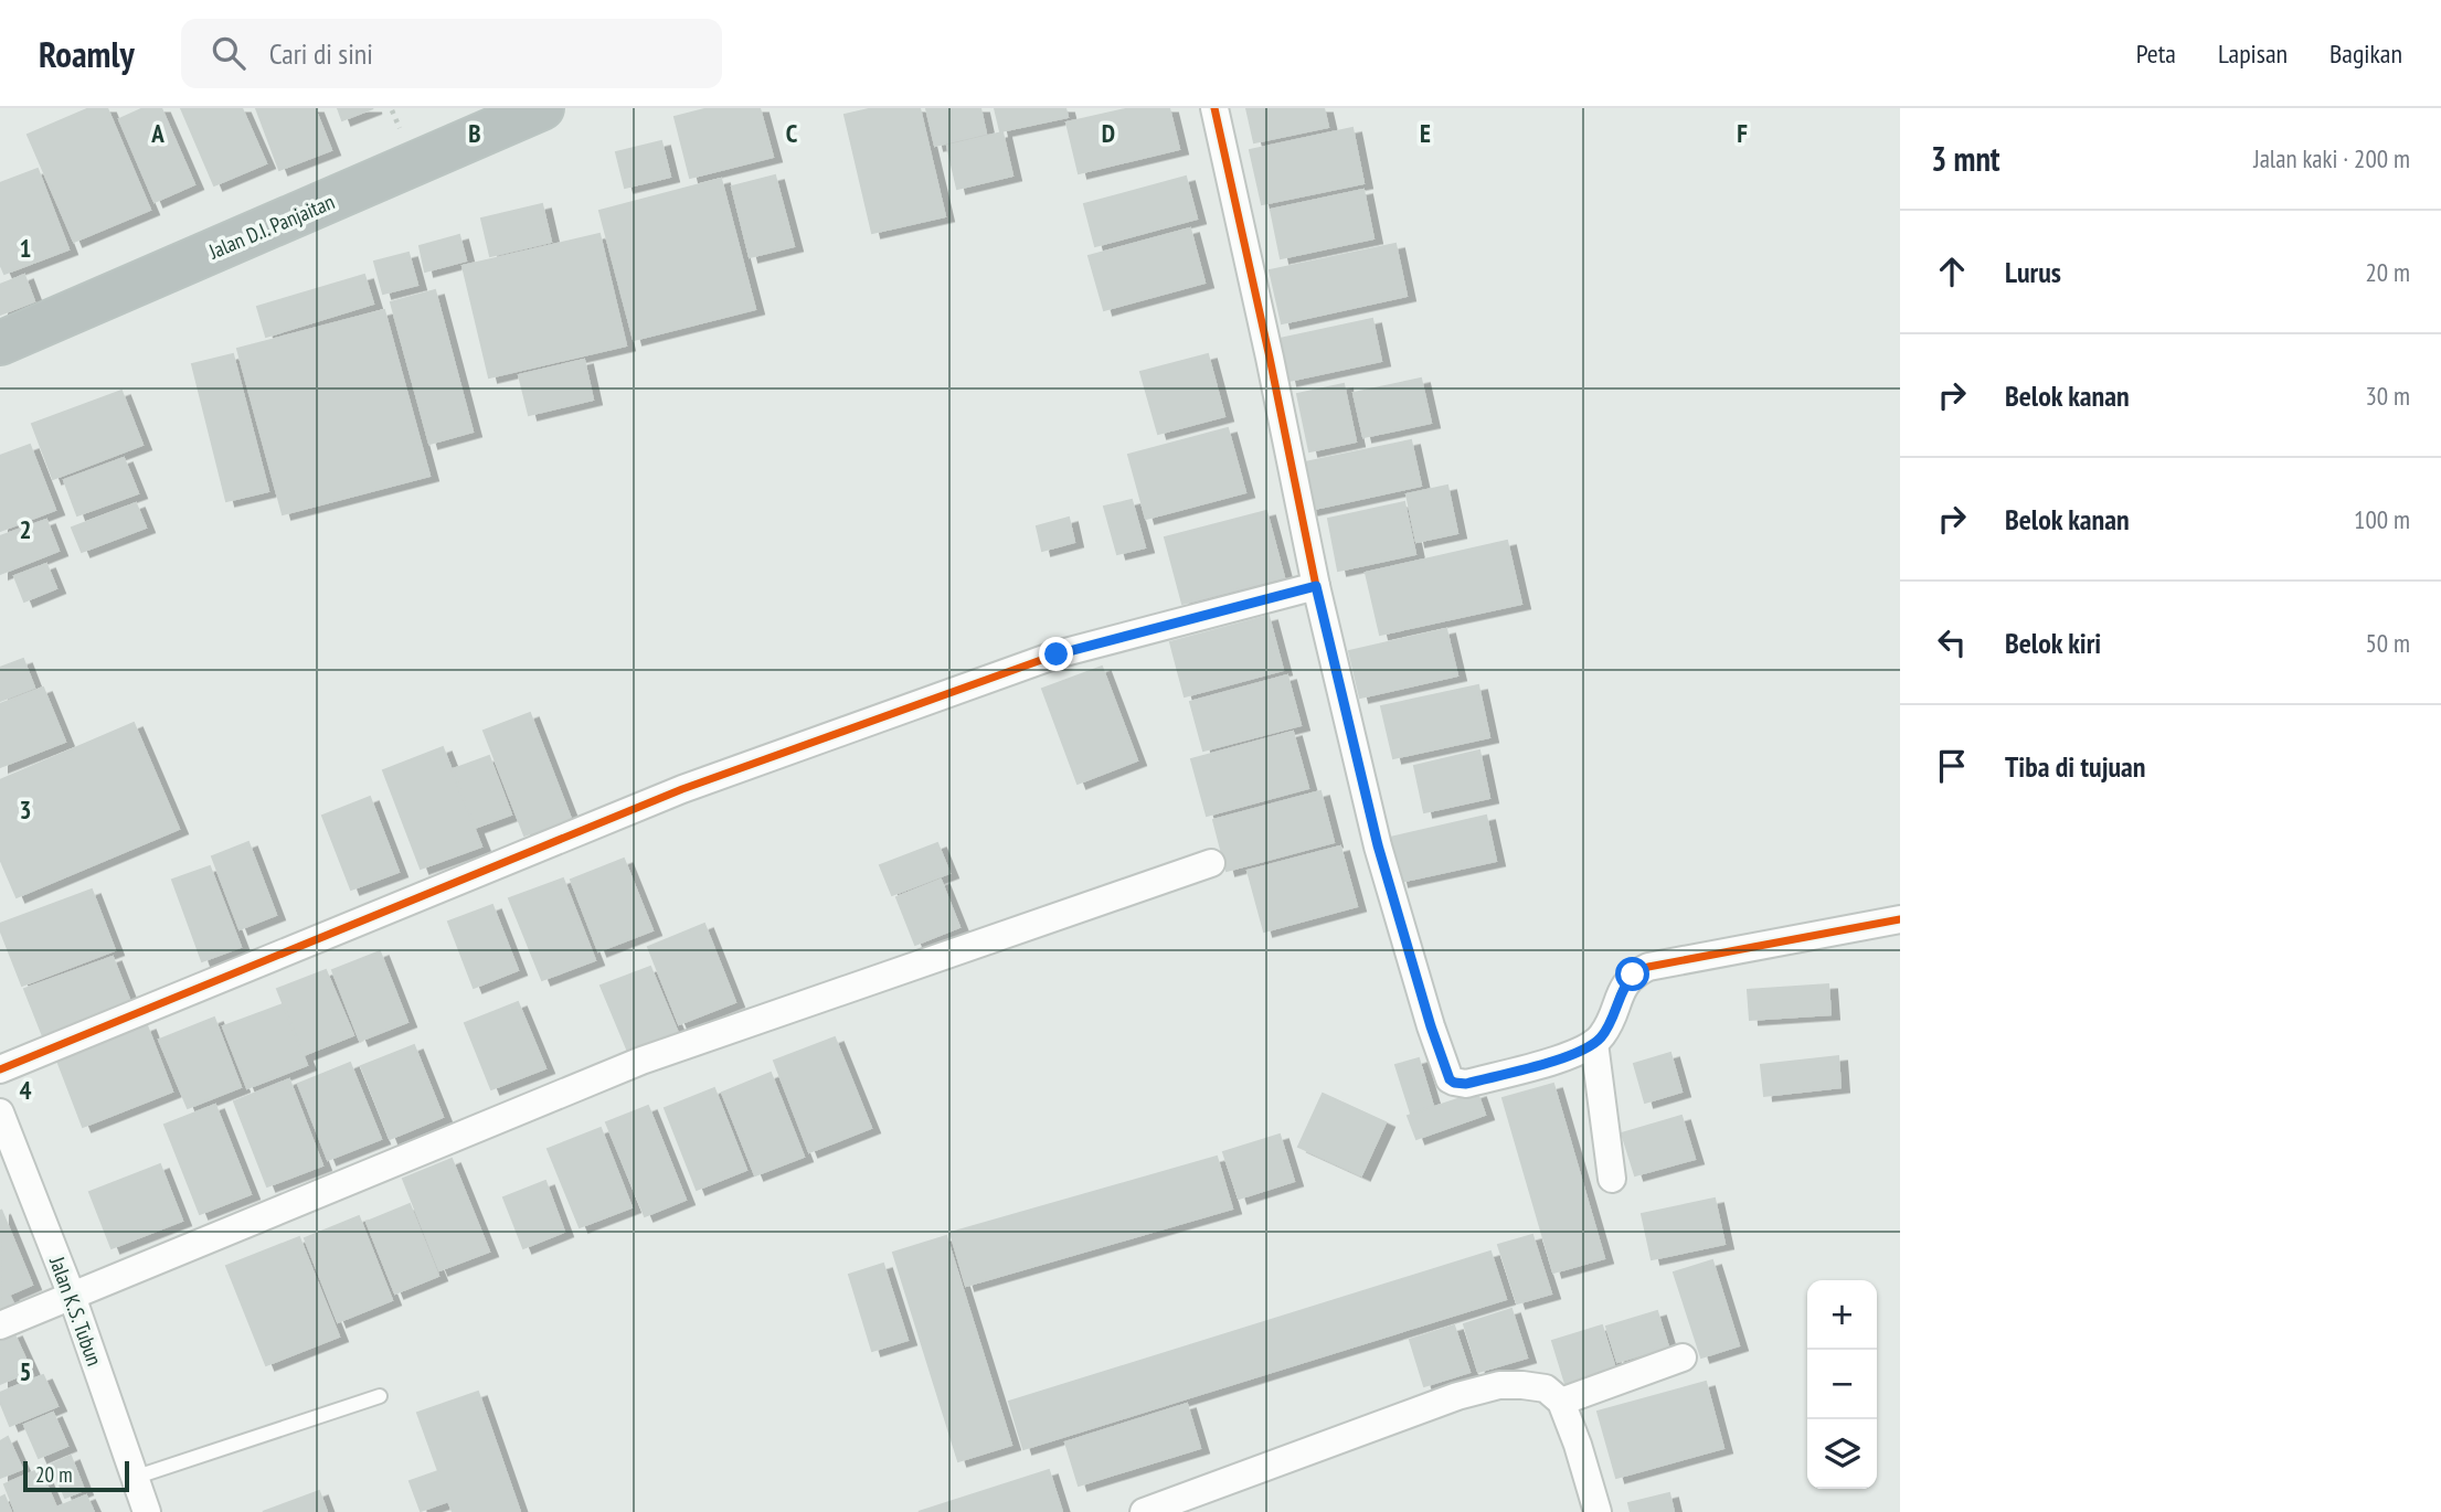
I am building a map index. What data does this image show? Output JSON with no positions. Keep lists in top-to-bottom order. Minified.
{"streets":{"highway":["Jalan D.I. Panjaitan"],"street":["Jalan K.S. Tubun"]},"scale_bar":"20 m","page":{"header":"Roamly","search":"Cari di sini","nav":["Peta","Lapisan","Bagikan"],"heading":["3 mnt","Jalan kaki · 200 m"],"list":[["Lurus","20 m"],["Belok kanan","30 m"],["Belok kanan","100 m"],["Belok kiri","50 m"],"Tiba di tujuan"],"map_buttons":["+","−"],"scale":"20 m"},"grid":{"columns":["A","B","C","D","E","F"],"rows":["1","2","3","4","5"]}}
